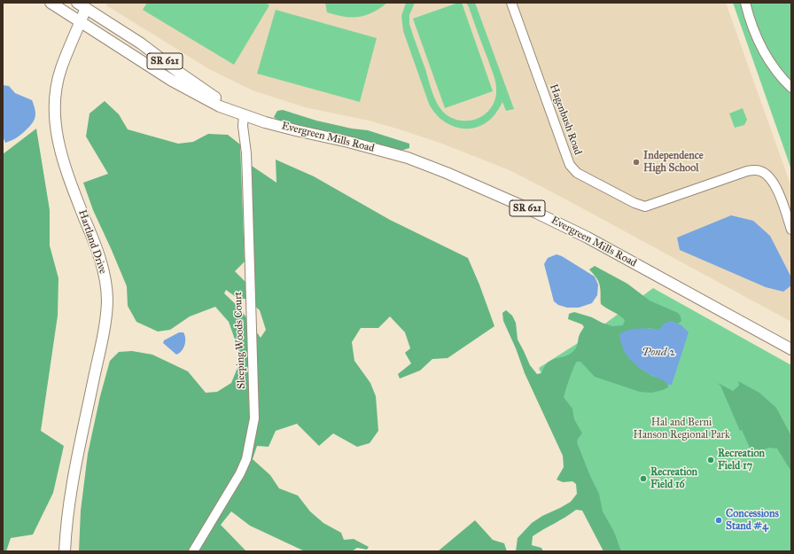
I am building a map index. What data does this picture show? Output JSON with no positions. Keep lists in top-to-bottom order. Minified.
{"streets":{"main road":["SR 621","Evergreen Mills Road","Hartland Drive"],"street":["Hagenbush Road","Sleeping Woods Court"]},"crossings":[["Evergreen Mills Road","Hartland Drive"],["Evergreen Mills Road","Sleeping Woods Court"]],"water":["Pond 2"],"parks":["Hal and Berni Hanson Regional Park"],"places":["Independence High School","Recreation Field 17","Recreation Field 16","Concessions Stand #4"]}
